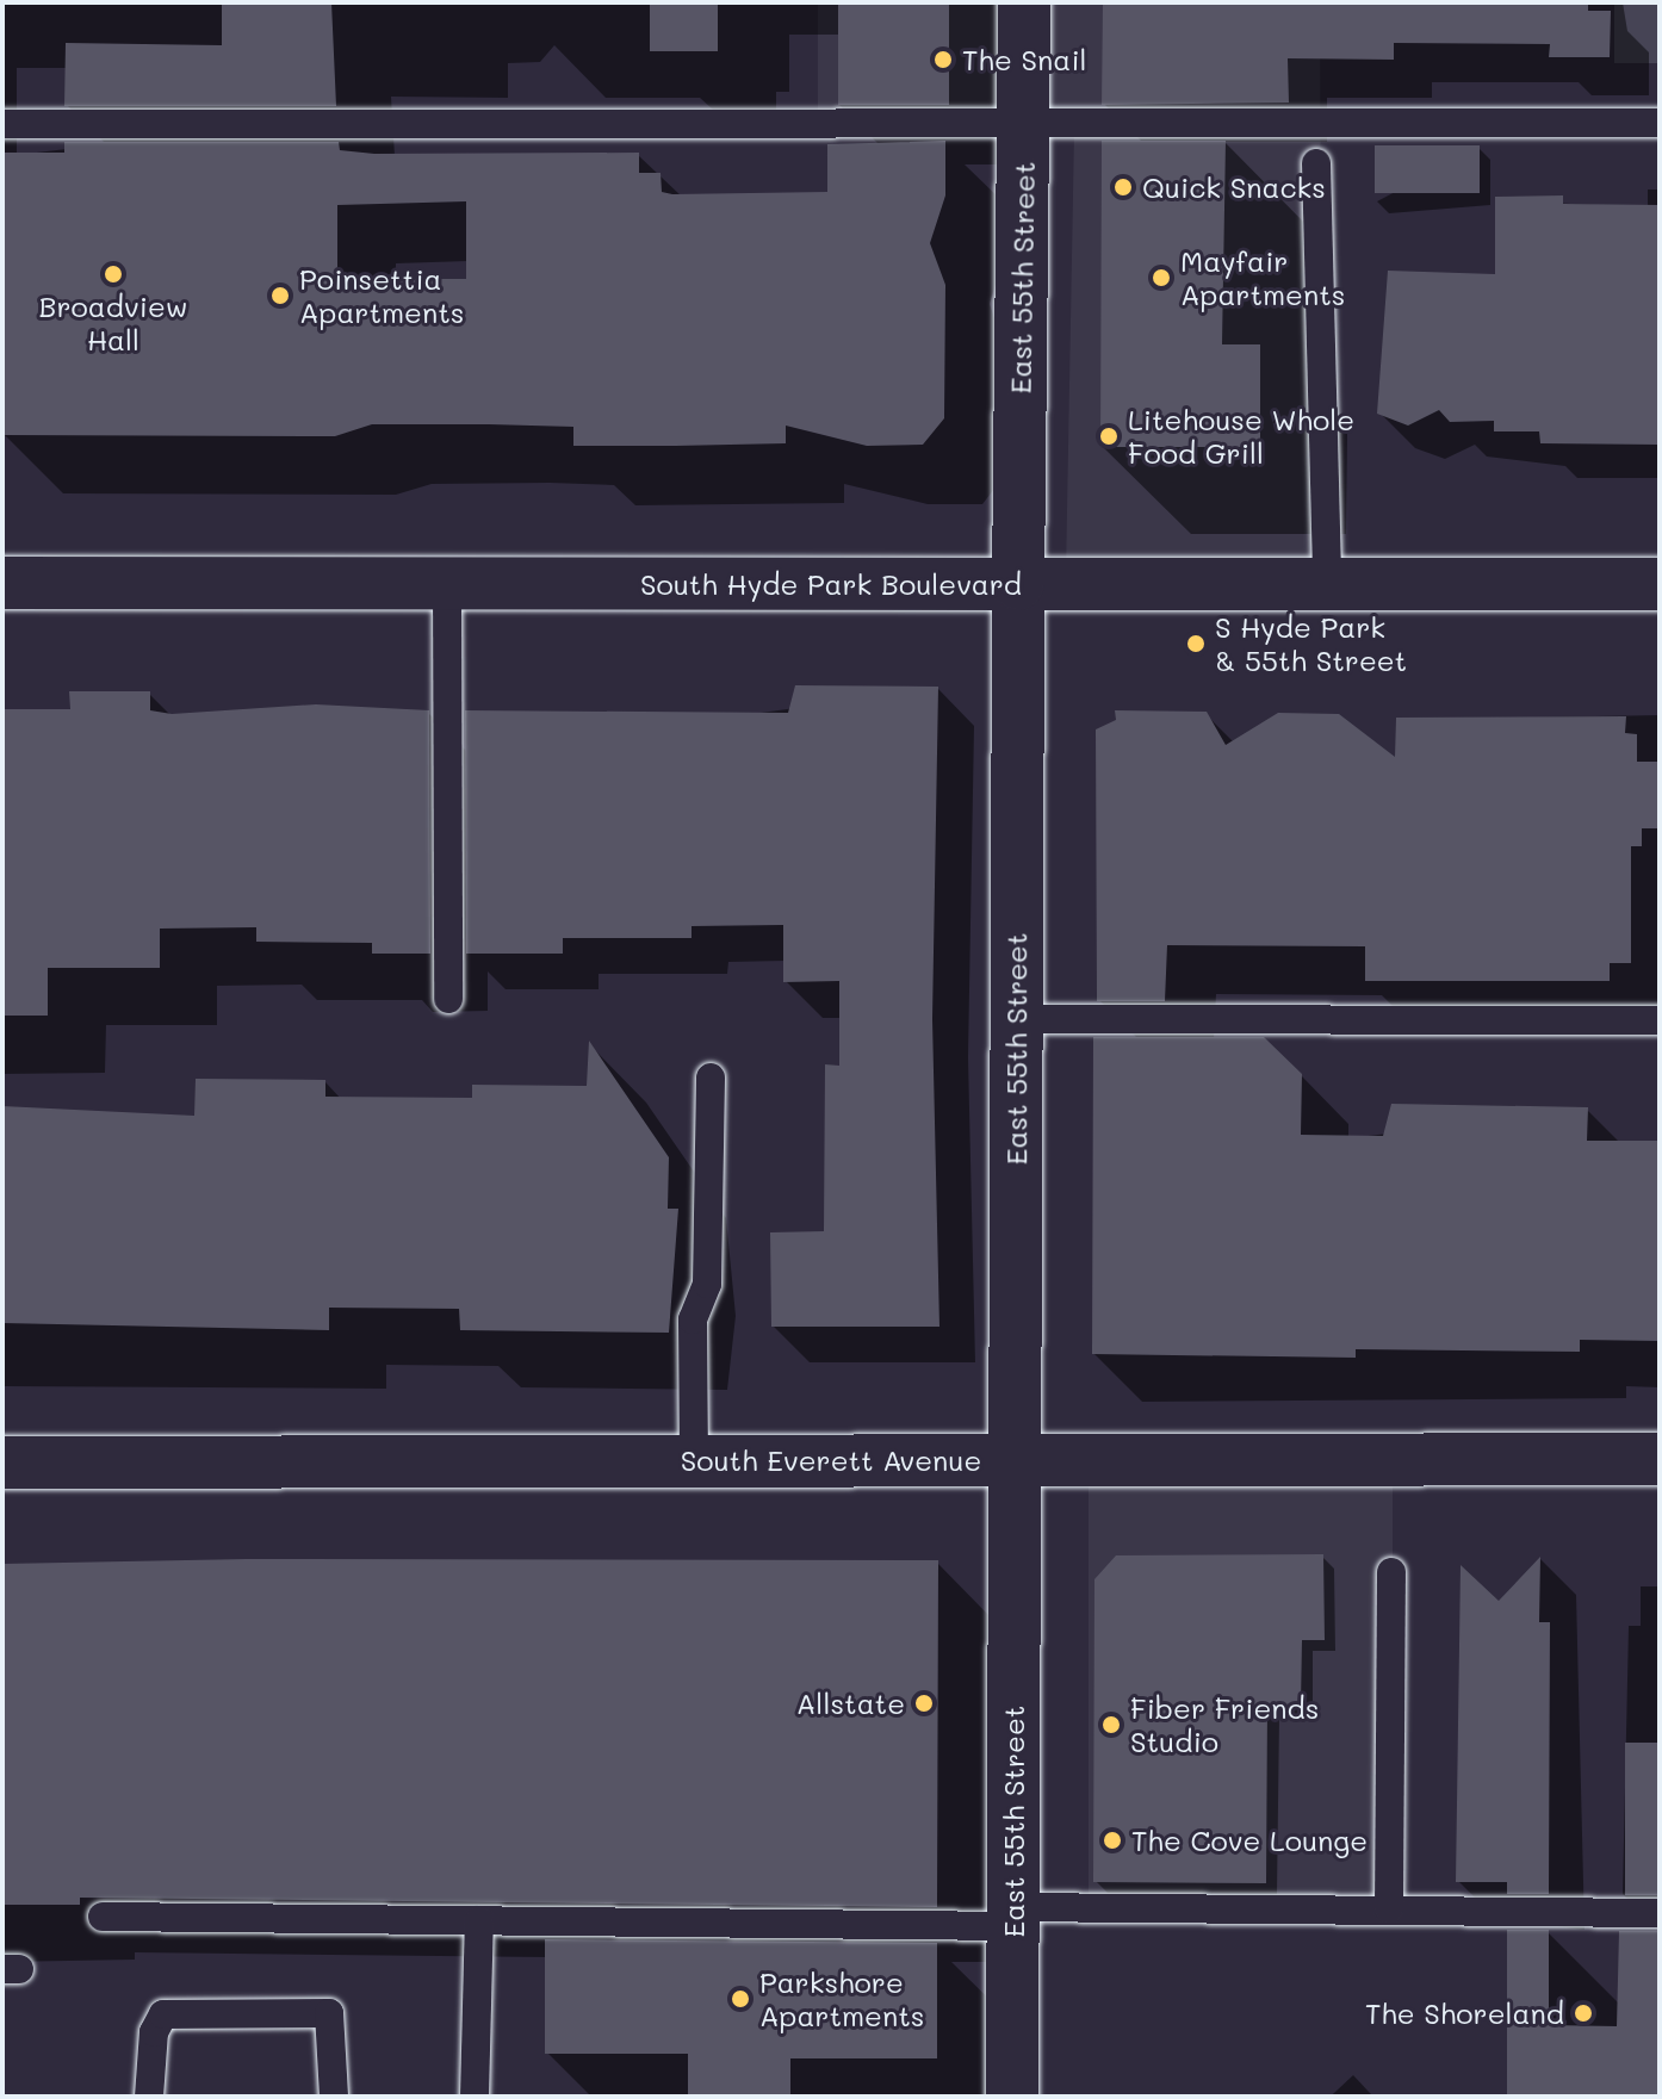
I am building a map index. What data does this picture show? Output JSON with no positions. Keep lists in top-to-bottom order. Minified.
{"streets":{"street":["East 55th Street","South Hyde Park Boulevard","South Everett Avenue"]},"crossings":[["East 55th Street","South Hyde Park Boulevard"],["East 55th Street","South Everett Avenue"]],"places":["The Snail","Quick Snacks","Broadview Hall","Mayfair Apartments","Poinsettia Apartments","Litehouse Whole Food Grill","S Hyde Park & 55th Street","Allstate","Fiber Friends Studio","The Cove Lounge","Parkshore Apartments","The Shoreland"]}
